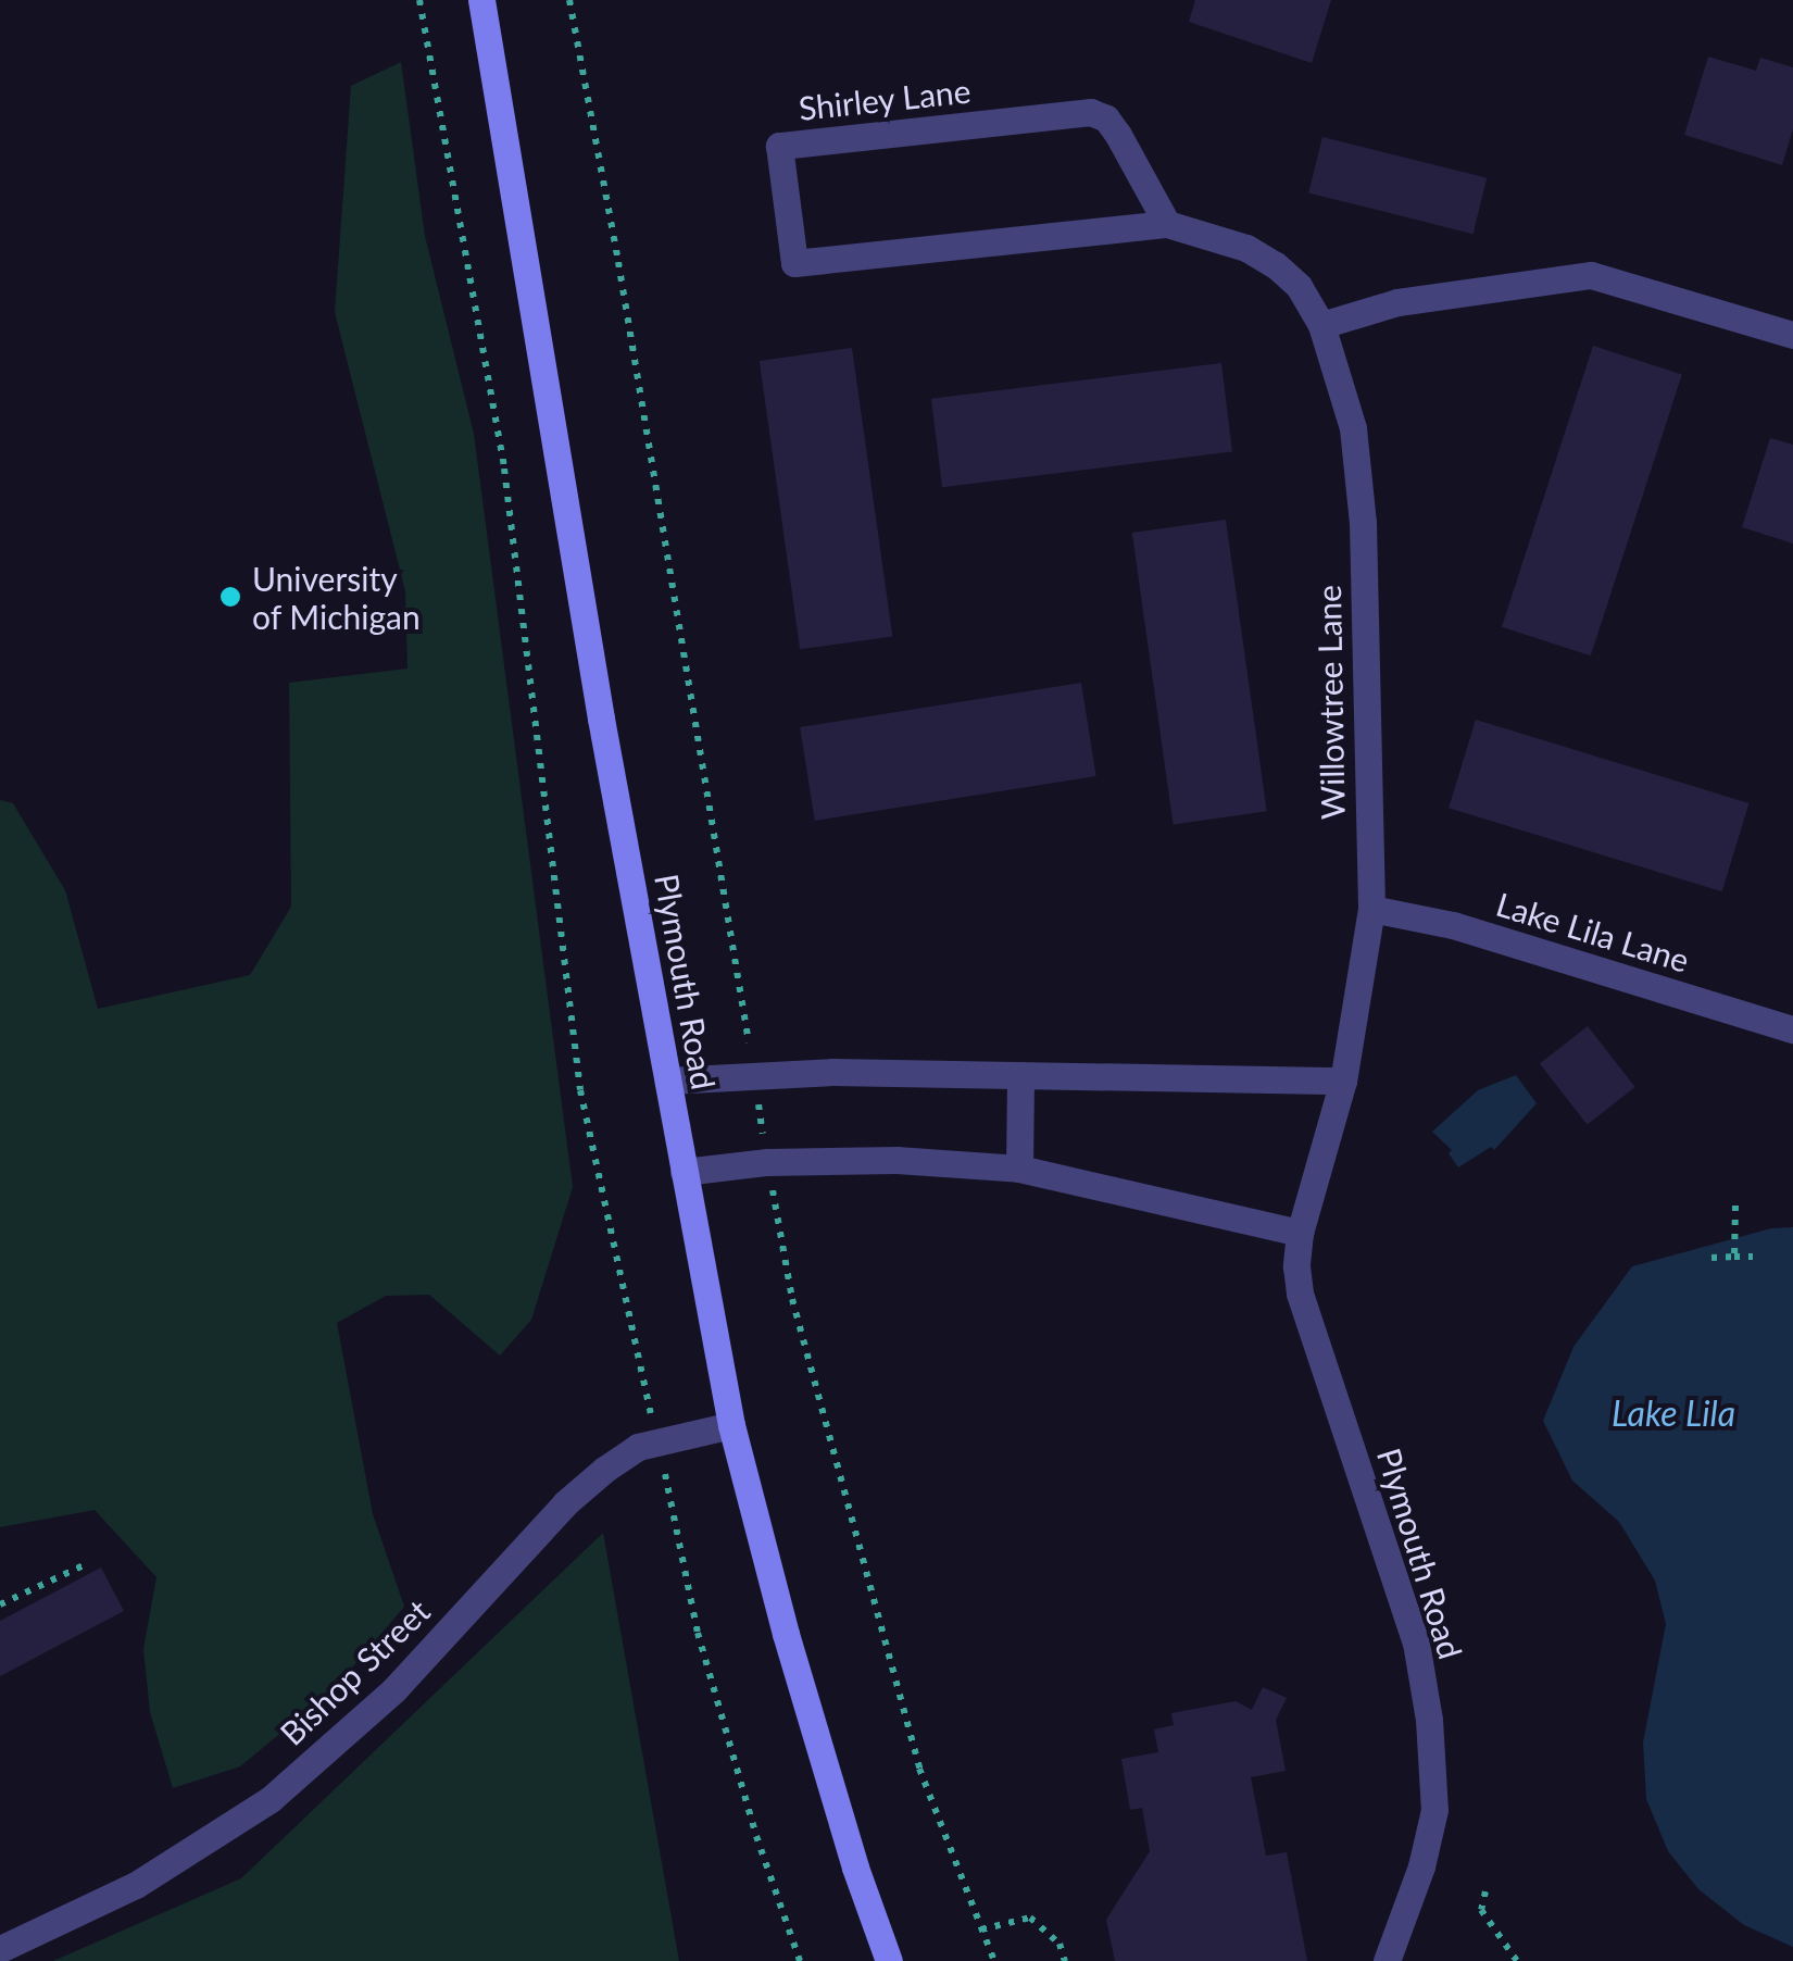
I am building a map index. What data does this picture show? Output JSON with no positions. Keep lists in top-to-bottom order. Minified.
{"streets":{"main road":["Plymouth Road"],"street":["Shirley Lane","Willowtree Lane","Lake Lila Lane","Bishop Street"]},"crossings":[["Shirley Lane","Willowtree Lane"],["Willowtree Lane","Lake Lila Lane"],["Willowtree Lane","Plymouth Road"],["Plymouth Road","Bishop Street"]],"water":["Lake Lila"],"places":["University of Michigan"]}
